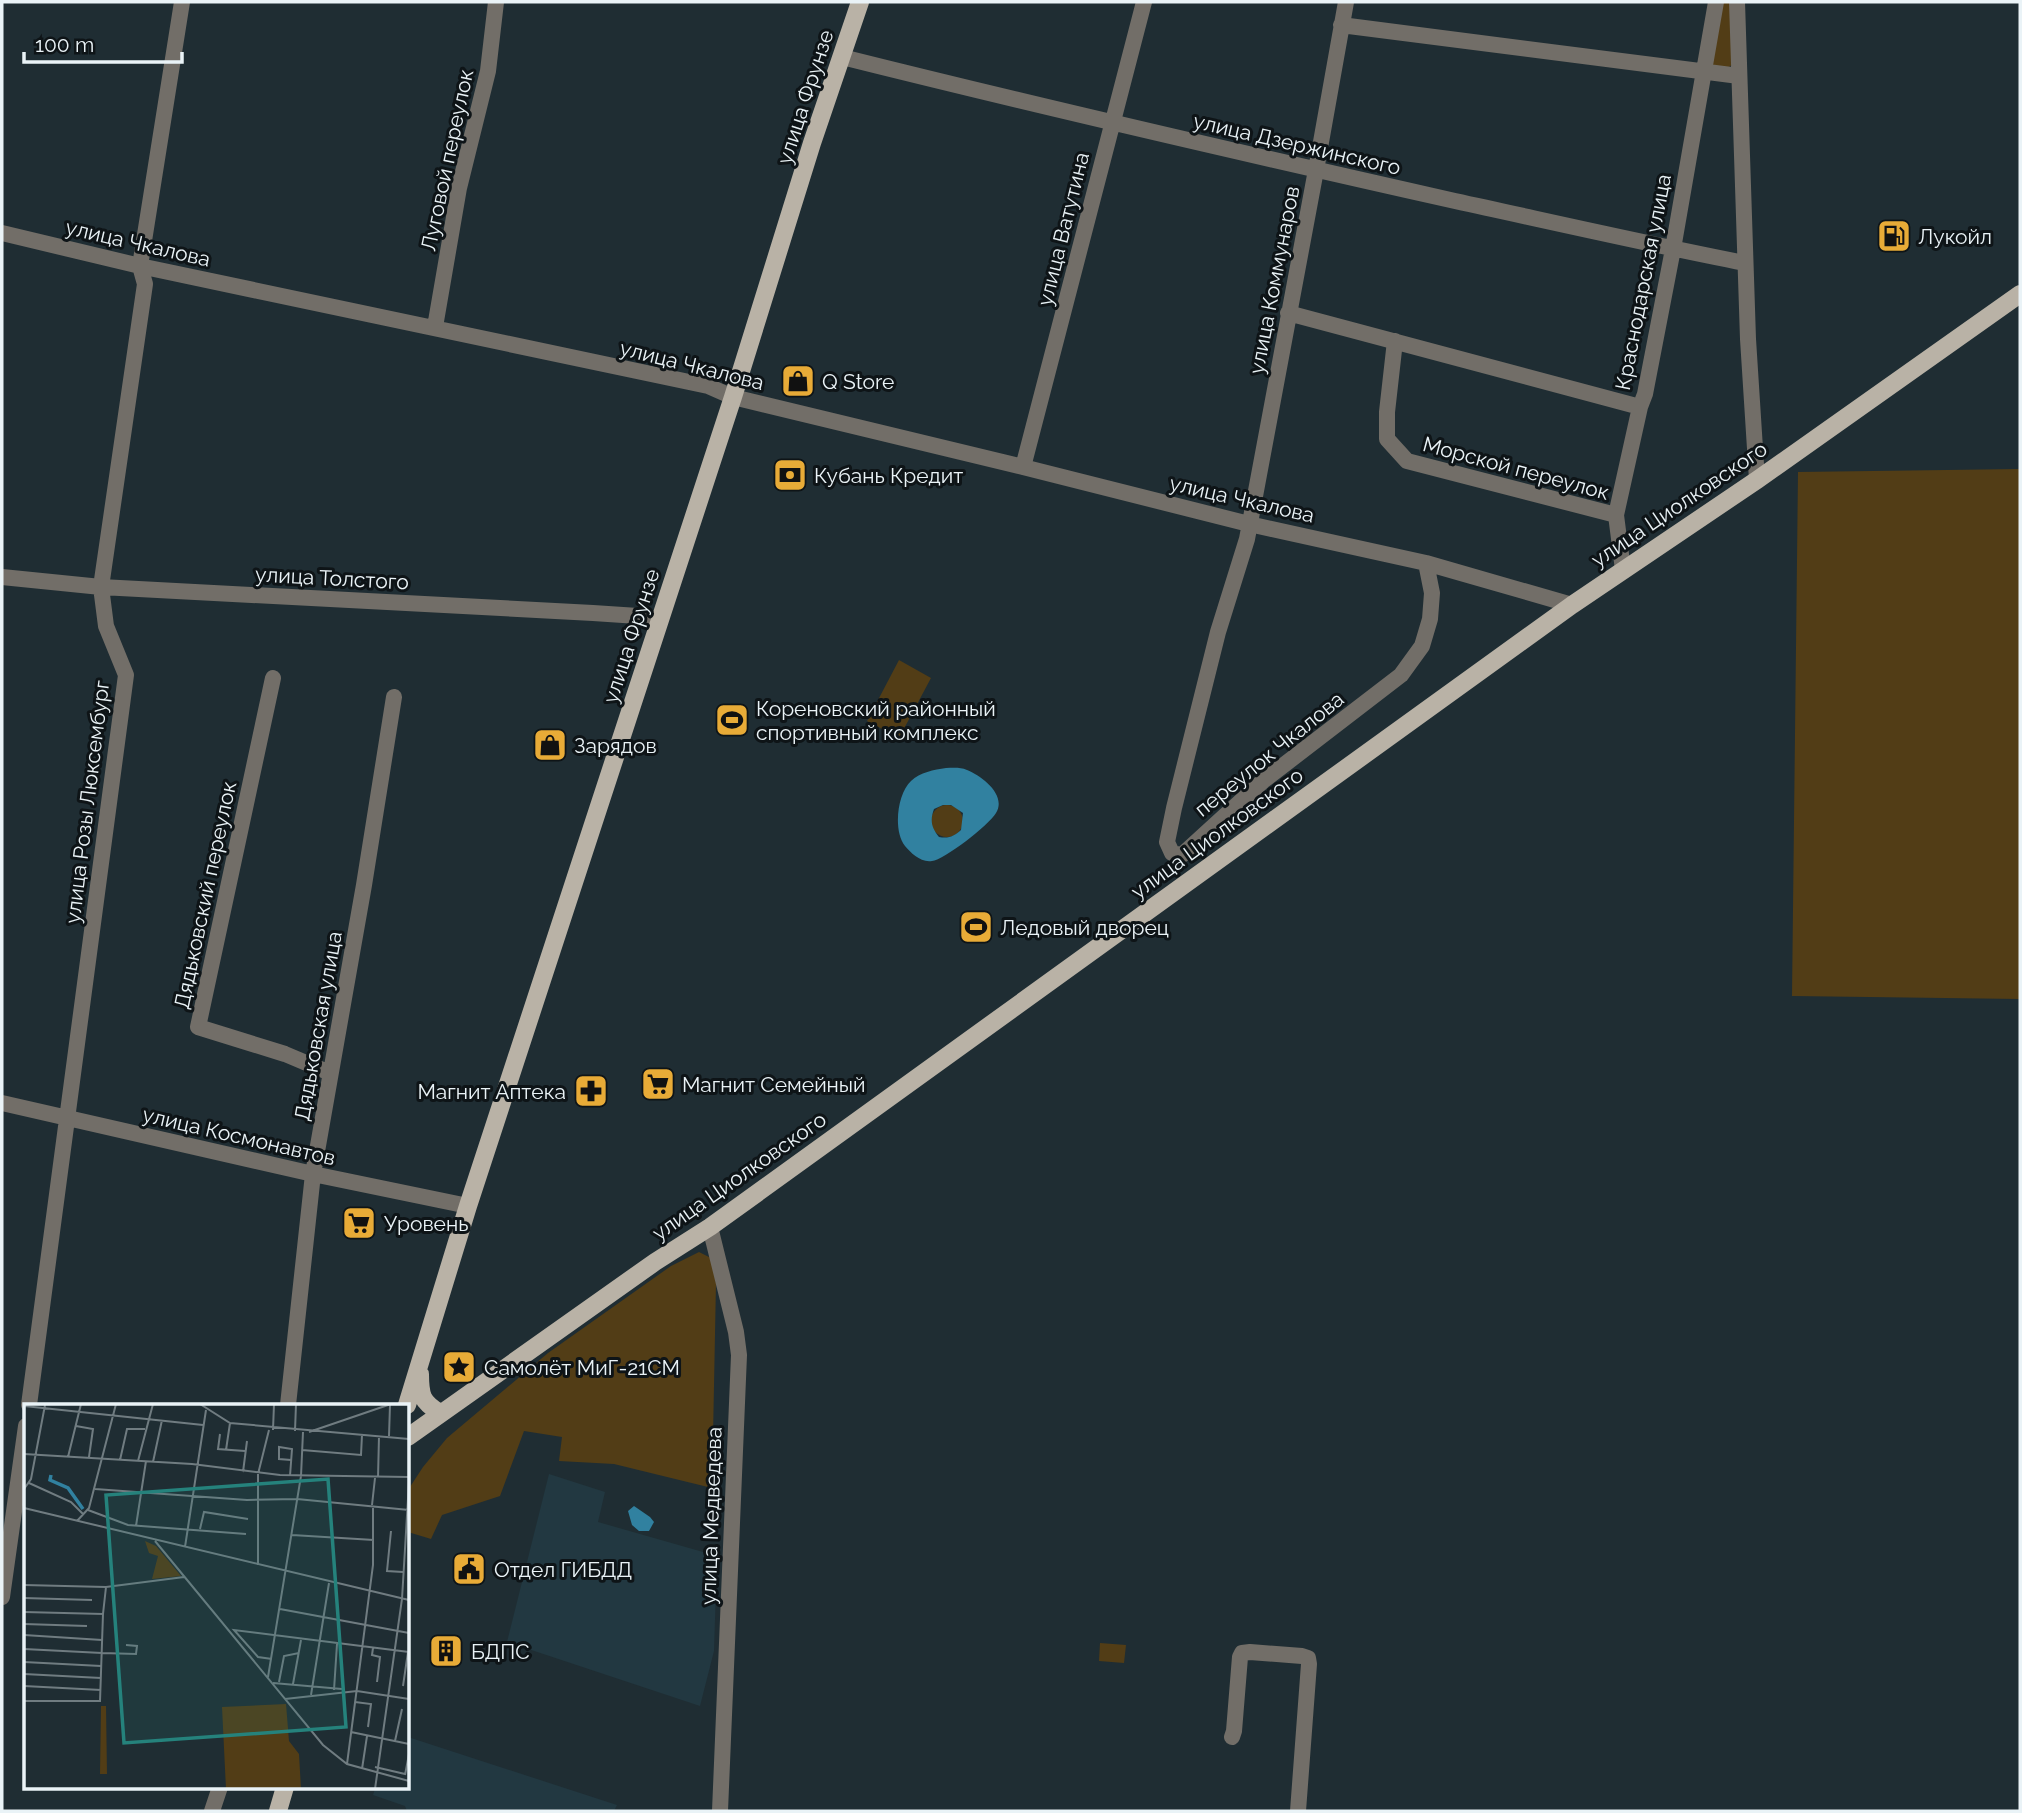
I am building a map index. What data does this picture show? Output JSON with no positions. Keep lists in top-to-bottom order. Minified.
{"streets":{"main road":["улица Фрунзе","улица Циолковского"],"street":["улица Дзержинского","Луговой переулок","улица Ватутина","улица Чкалова","улица Коммунаров","Краснодарская улица","Морской переулок","улица Толстого","переулок Чкалова","улица Розы Люксембург","Дядьковский переулок","Дядьковская улица","улица Космонавтов","улица Медведева"]},"crossings":[["улица Фрунзе","улица Дзержинского"],["улица Фрунзе","улица Чкалова"],["улица Фрунзе","улица Толстого"],["улица Фрунзе","улица Космонавтов"],["улица Дзержинского","улица Ватутина"],["улица Дзержинского","улица Коммунаров"],["улица Дзержинского","Краснодарская улица"],["Луговой переулок","улица Чкалова"],["улица Ватутина","улица Чкалова"],["улица Чкалова","улица Коммунаров"],["улица Чкалова","улица Циолковского"],["улица Чкалова","переулок Чкалова"],["улица Чкалова","улица Розы Люксембург"],["улица Коммунаров","переулок Чкалова"],["Краснодарская улица","Морской переулок"],["Краснодарская улица","улица Циолковского"],["улица Циолковского","улица Медведева"],["улица Толстого","улица Розы Люксембург"],["улица Розы Люксембург","улица Космонавтов"],["Дядьковский переулок","Дядьковская улица"],["Дядьковская улица","улица Космонавтов"]],"places":{"fuel station":["Лукойл"],"shop":["Q Store","Зарядов"],"bank":["Кубань Кредит"],"sports":["Кореновский районный спортивный комплекс","Ледовый дворец"],"supermarket":["Магнит Семейный","Уровень"],"pharmacy":["Магнит Аптека"],"place":["Самолёт МиГ-21СМ"],"public building":["Отдел ГИБДД"],"building":["БДПС"]},"scale_bar":"100 m"}
